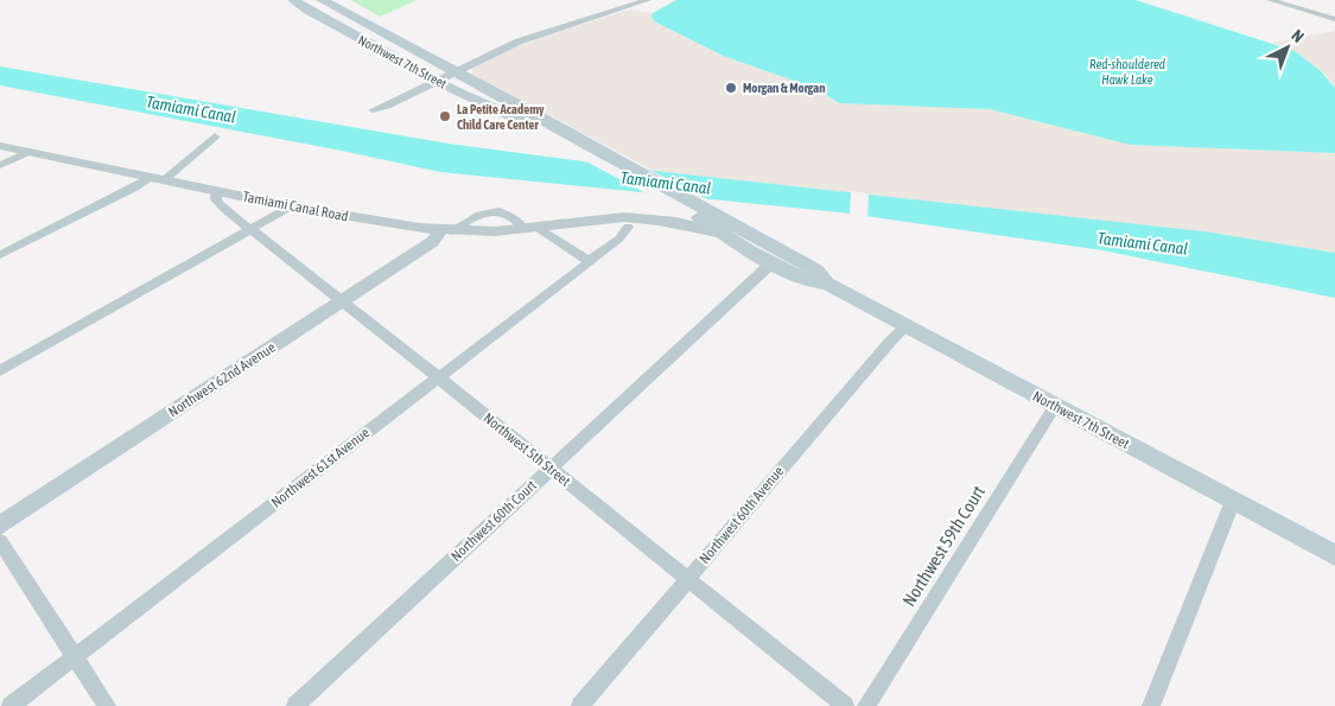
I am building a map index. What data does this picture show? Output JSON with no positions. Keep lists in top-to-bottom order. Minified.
{"streets":{"main road":["Northwest 7th Street"],"street":["Tamiami Canal Road","Northwest 62nd Avenue","Northwest 5th Street","Northwest 61st Avenue","Northwest 60th Avenue","Northwest 60th Court","Northwest 59th Court"]},"crossings":[["Northwest 7th Street","Tamiami Canal Road"],["Northwest 7th Street","Northwest 60th Avenue"],["Northwest 7th Street","Northwest 60th Court"],["Northwest 7th Street","Northwest 59th Court"],["Tamiami Canal Road","Northwest 62nd Avenue"],["Tamiami Canal Road","Northwest 5th Street"],["Tamiami Canal Road","Northwest 61st Avenue"],["Northwest 62nd Avenue","Northwest 5th Street"],["Northwest 5th Street","Northwest 61st Avenue"],["Northwest 5th Street","Northwest 60th Avenue"],["Northwest 5th Street","Northwest 60th Court"]],"water":["Red-shouldered Hawk Lake","Tamiami Canal"],"places":["Morgan & Morgan","La Petite Academy Child Care Center"],"north":"top right"}
